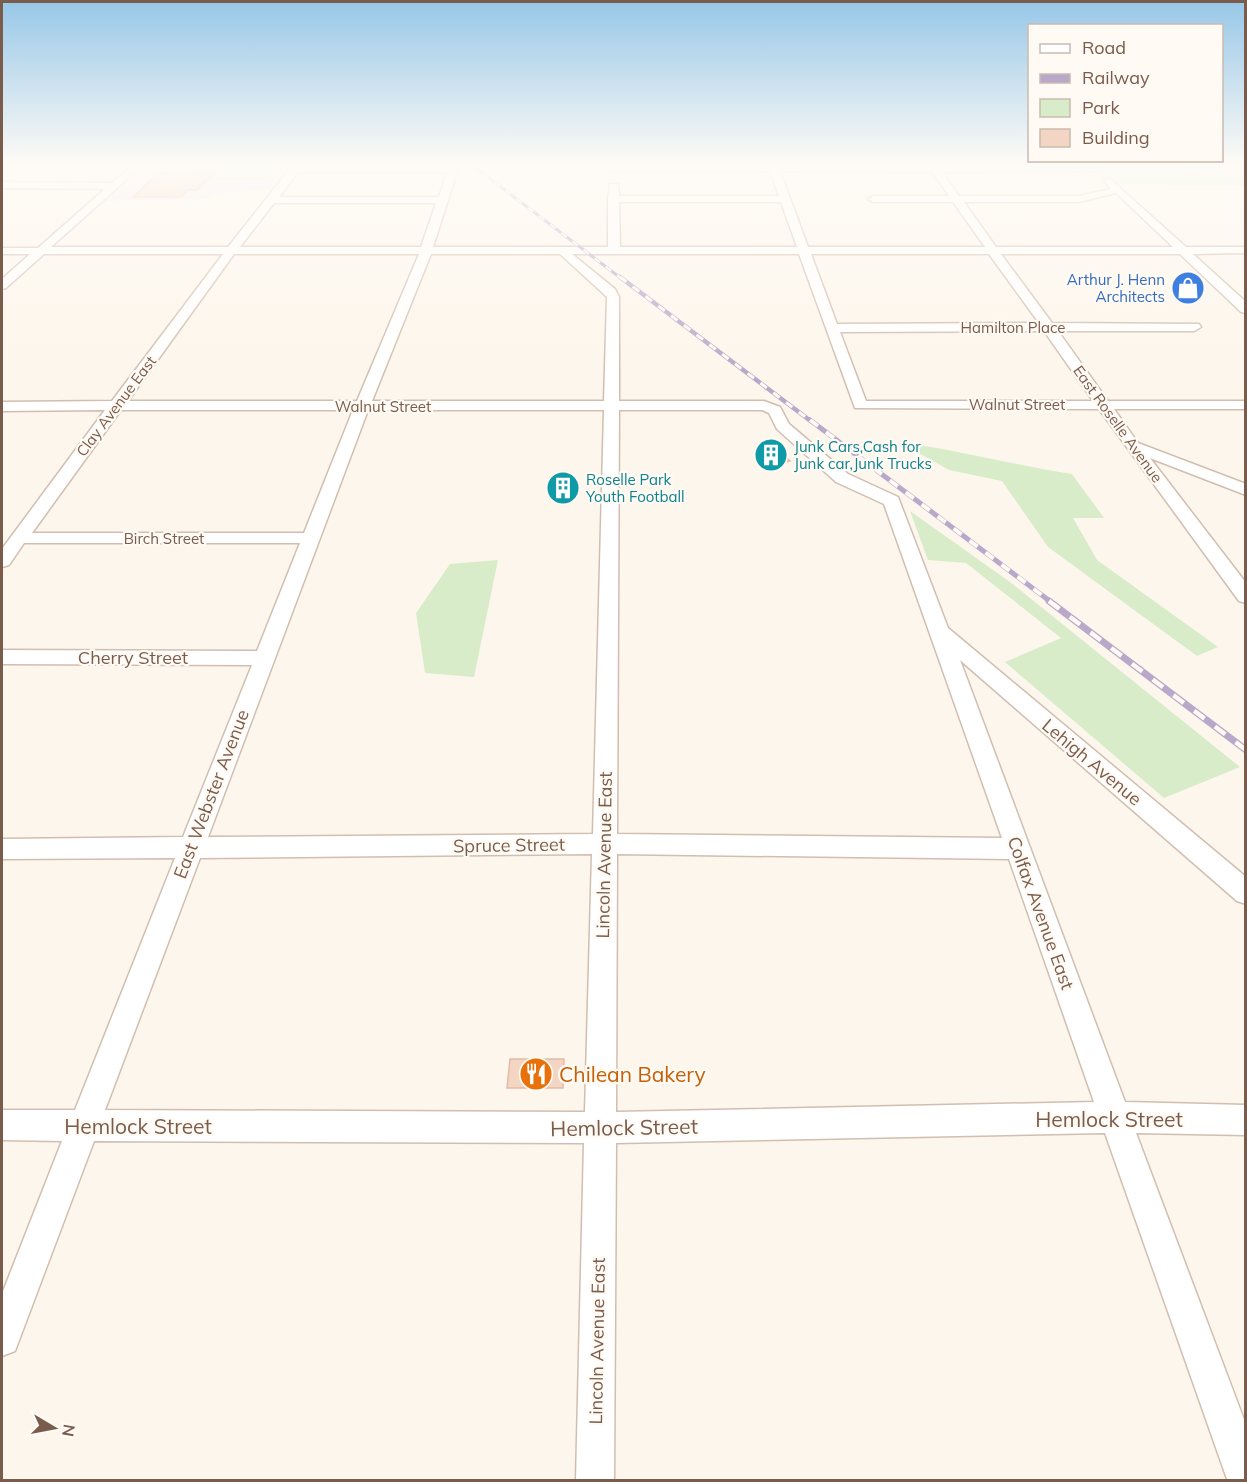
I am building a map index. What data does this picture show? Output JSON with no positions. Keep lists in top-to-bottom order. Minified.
{"streets":{"street":["Hamilton Place","Walnut Street","Clay Avenue East","East Roselle Avenue","Birch Street","Cherry Street","Lehigh Avenue","East Webster Avenue","Spruce Street","Lincoln Avenue East","Colfax Avenue East","Hemlock Street"]},"crossings":[["Hamilton Place","Walnut Street"],["Hamilton Place","East Roselle Avenue"],["Walnut Street","Clay Avenue East"],["Walnut Street","East Roselle Avenue"],["Walnut Street","East Webster Avenue"],["Walnut Street","Lincoln Avenue East"],["Walnut Street","Colfax Avenue East"],["Clay Avenue East","Birch Street"],["Birch Street","East Webster Avenue"],["Cherry Street","East Webster Avenue"],["Lehigh Avenue","Colfax Avenue East"],["East Webster Avenue","Spruce Street"],["East Webster Avenue","Hemlock Street"],["Spruce Street","Lincoln Avenue East"],["Spruce Street","Colfax Avenue East"],["Lincoln Avenue East","Hemlock Street"],["Colfax Avenue East","Hemlock Street"]],"places":{"shop":["Arthur J. Henn Architects"],"building":["Junk Cars,Cash for Junk car,Junk Trucks","Roselle Park Youth Football"],"restaurant":["Chilean Bakery"]},"legend":["Road","Railway","Park","Building"],"north":"right"}
